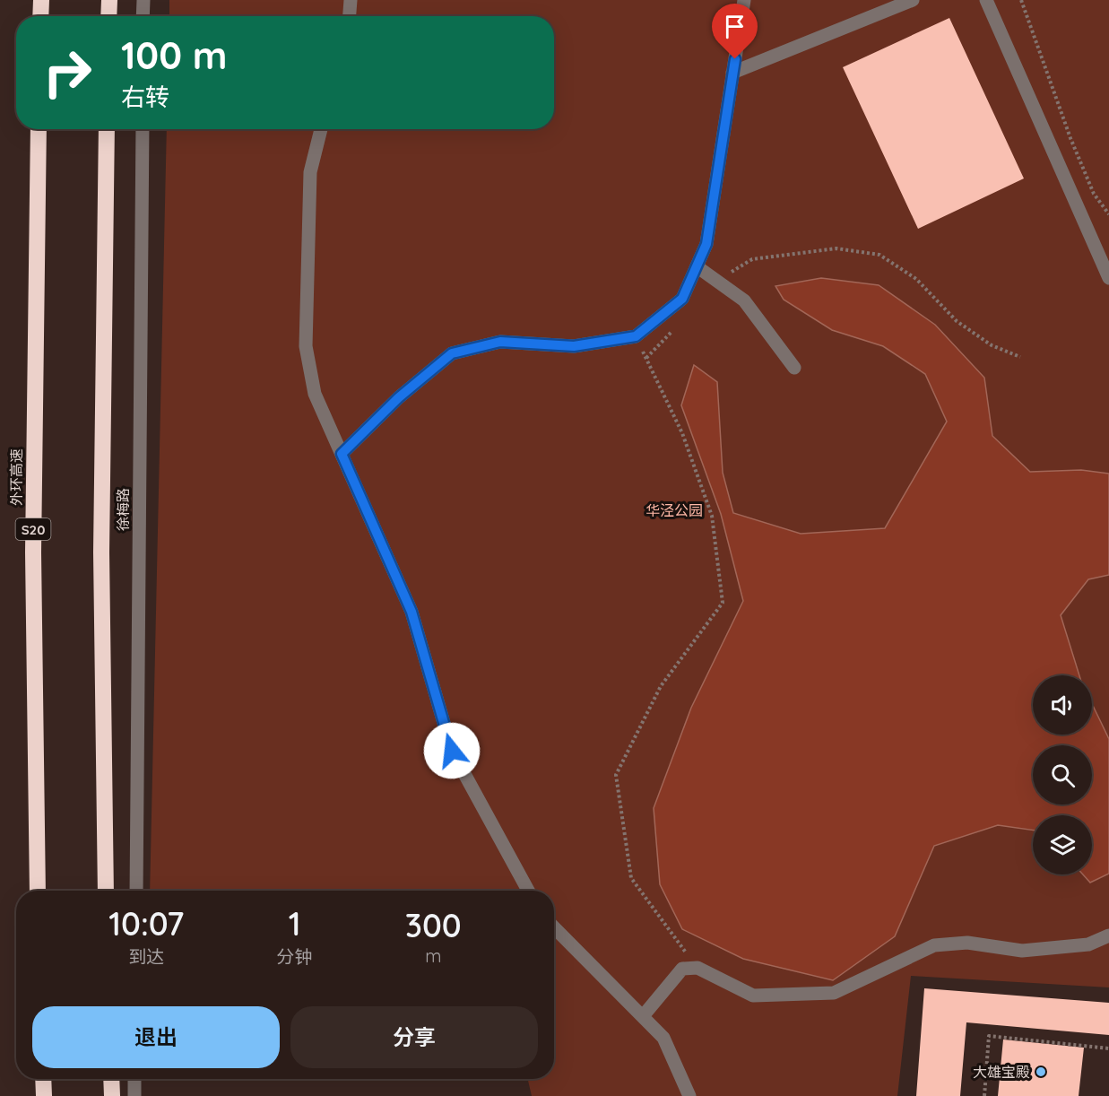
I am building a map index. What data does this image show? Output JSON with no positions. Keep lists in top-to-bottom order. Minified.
{"streets":{"highway":["外环高速","S20"],"street":["徐梅路"]},"parks":["华泾公园"],"places":["大雄宝殿"],"page":{"turn":["100 m","右转"],"eta":["10:07","到达","1","分钟","300","m"],"buttons":["退出","分享"]}}
